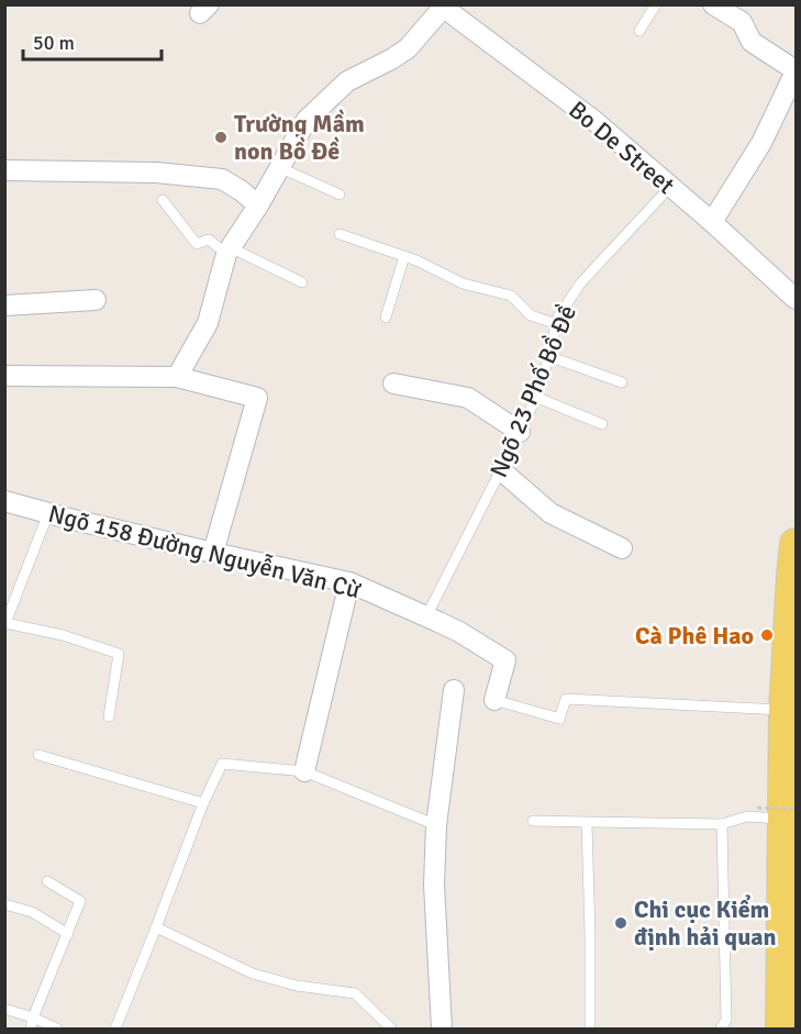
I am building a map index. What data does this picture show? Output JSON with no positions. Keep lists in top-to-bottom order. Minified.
{"streets":{"street":["Bo De Street","Ngõ 158 Đường Nguyễn Văn Cừ"],"lane":["Ngõ 23 Phố Bồ Đề"]},"crossings":[["Bo De Street","Ngõ 23 Phố Bồ Đề"],["Ngõ 23 Phố Bồ Đề","Ngõ 158 Đường Nguyễn Văn Cừ"]],"places":["Trường Mầm non Bồ Đề","Cà Phê Hao","Chi cục Kiểm định hải quan"],"scale_bar":"50 m"}
